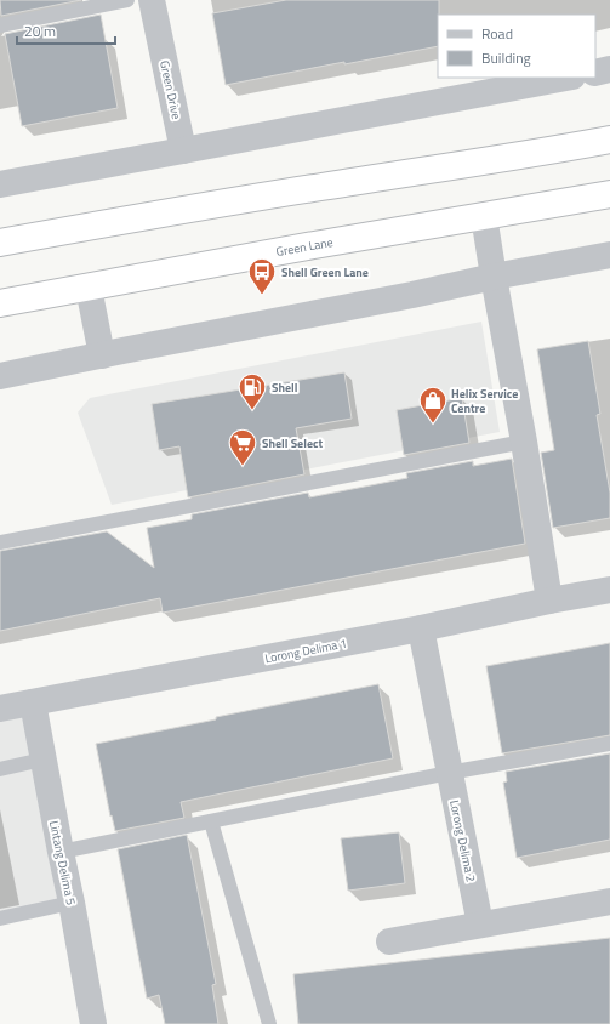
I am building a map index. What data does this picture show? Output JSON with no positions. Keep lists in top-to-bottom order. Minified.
{"streets":{"highway":["Green Lane"],"street":["Green Drive","Lorong Delima 1","Lorong Delima 2","Lintang Delima 5"]},"crossings":[["Lorong Delima 1","Lorong Delima 2"],["Lorong Delima 1","Lintang Delima 5"]],"places":{"bus stop":["Shell Green Lane"],"fuel station":["Shell"],"shop":["Helix Service Centre"],"supermarket":["Shell Select"]},"legend":["Road","Building"],"scale_bar":"20 m"}
